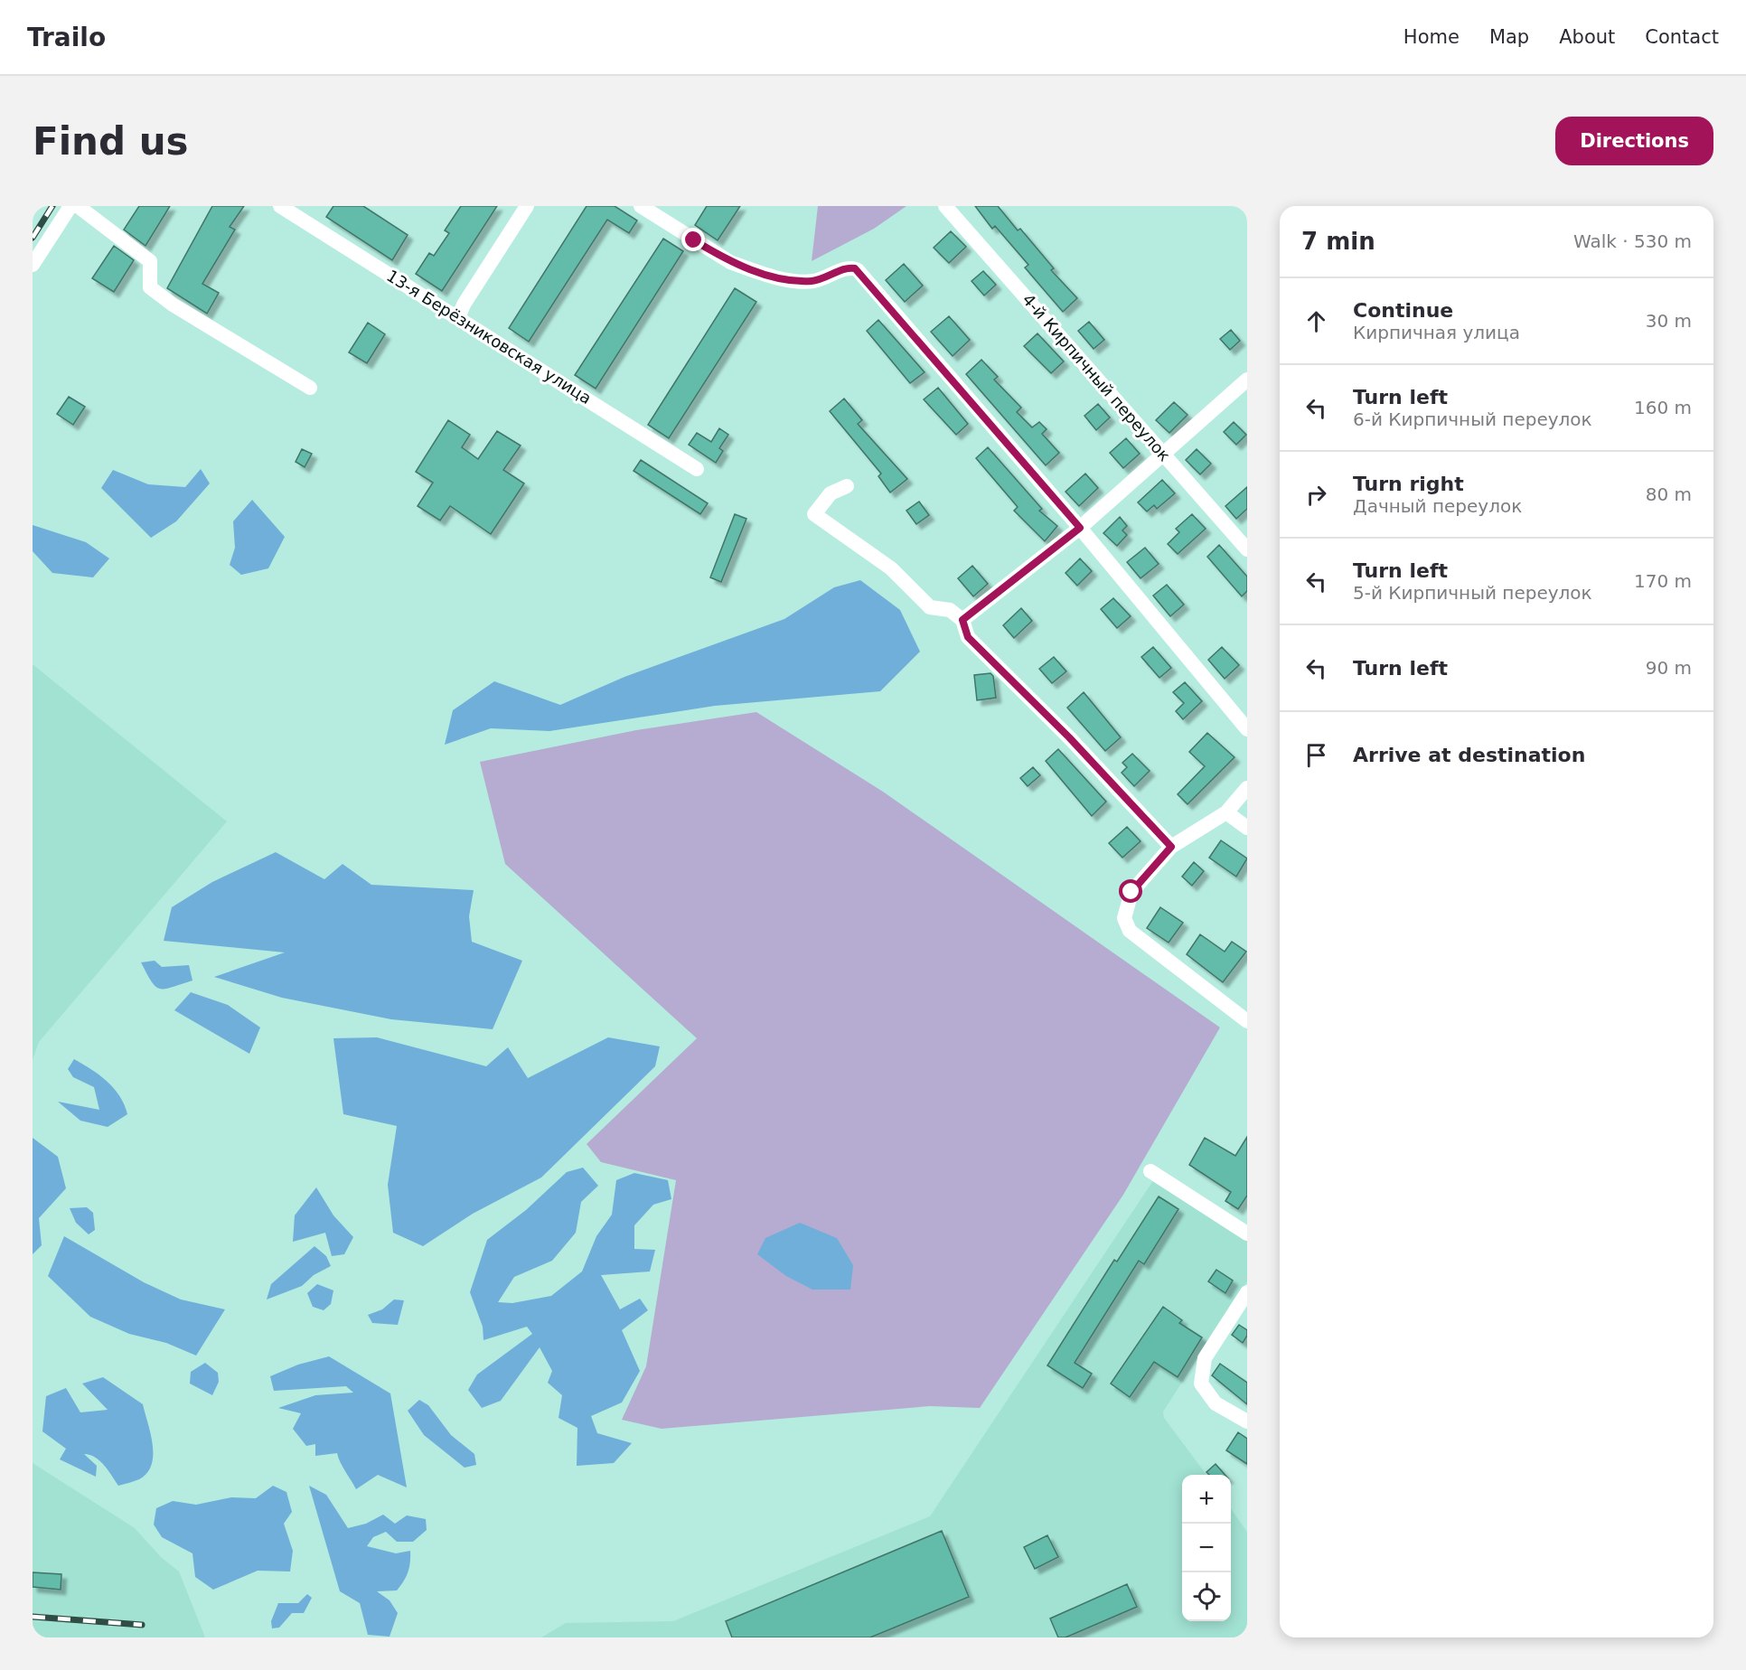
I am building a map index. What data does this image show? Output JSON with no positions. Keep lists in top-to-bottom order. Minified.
{"streets":{"street":["13-я Берёзниковская улица","4-й Кирпичный переулок"]},"page":{"header":"Trailo","nav":["Home","Map","About","Contact"],"buttons":"Directions","title":"Find us","heading":["7 min","Walk · 530 m"],"list":[["Continue","Кирпичная улица","30 m"],["Turn left","6-й Кирпичный переулок","160 m"],["Turn right","Дачный переулок","80 m"],["Turn left","5-й Кирпичный переулок","170 m"],["Turn left","90 m"],"Arrive at destination"],"map_buttons":["+","−"]}}
